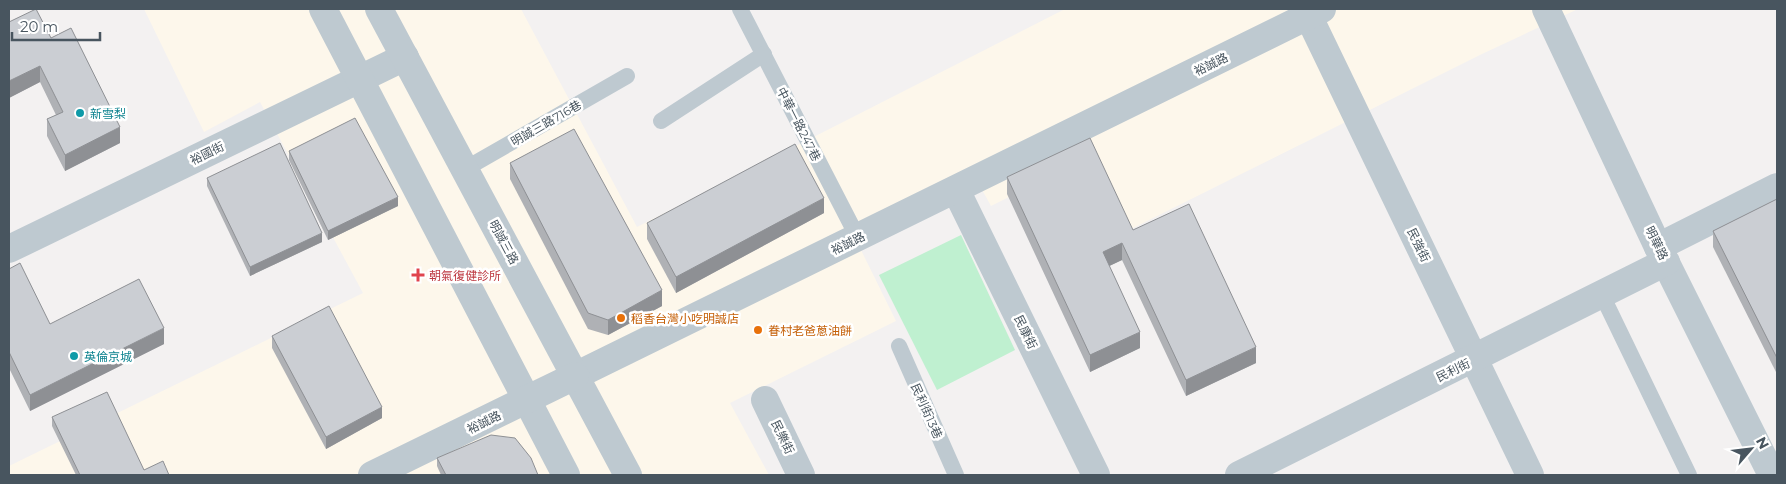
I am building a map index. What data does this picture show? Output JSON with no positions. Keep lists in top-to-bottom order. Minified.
{"streets":{"street":["裕誠路","裕國街","明誠三路","明華路","民強街","民康街","民利街","民樂街"],"lane":["明誠三路716巷","中華一路247巷","民利街13巷"]},"crossings":[["裕誠路","中華一路247巷"],["裕誠路","明誠三路"],["裕誠路","民強街"],["裕誠路","民康街"],["明誠三路716巷","明誠三路"],["裕國街","明誠三路"],["明華路","民利街"],["民強街","民利街"]],"places":{"other":["新雪梨","稻香台灣小吃明誠店","眷村老爸蔥油餅","英倫京城"],"health":["朝氣復健診所"]},"scale_bar":"20 m","north":"top right"}
